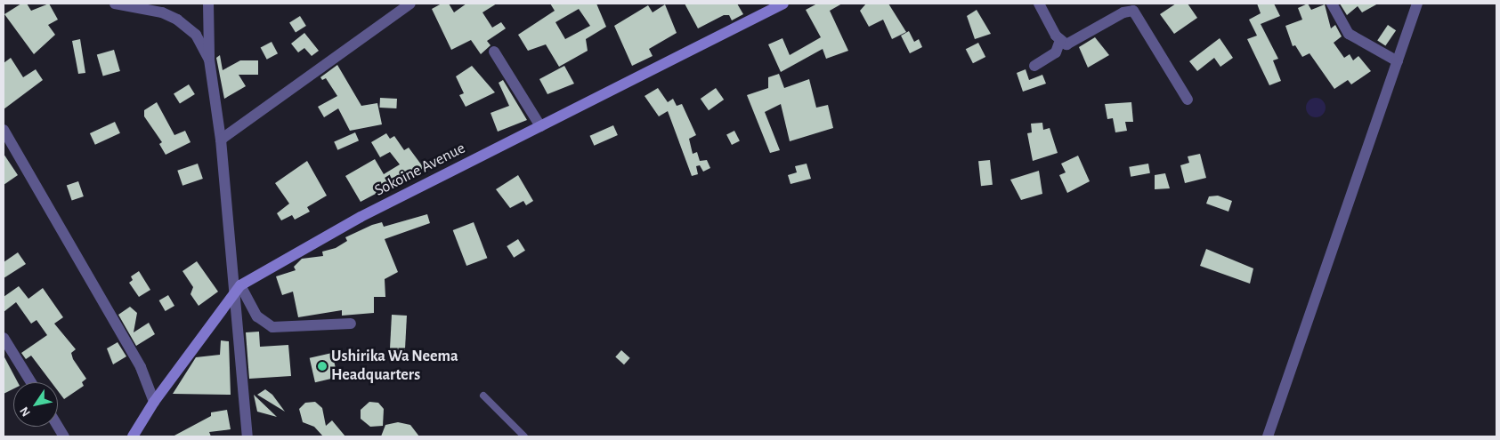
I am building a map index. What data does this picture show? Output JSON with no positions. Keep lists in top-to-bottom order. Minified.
{"streets":{"street":["Sokoine Avenue"]},"places":["Ushirika Wa Neema Headquarters"],"north":"bottom left"}
